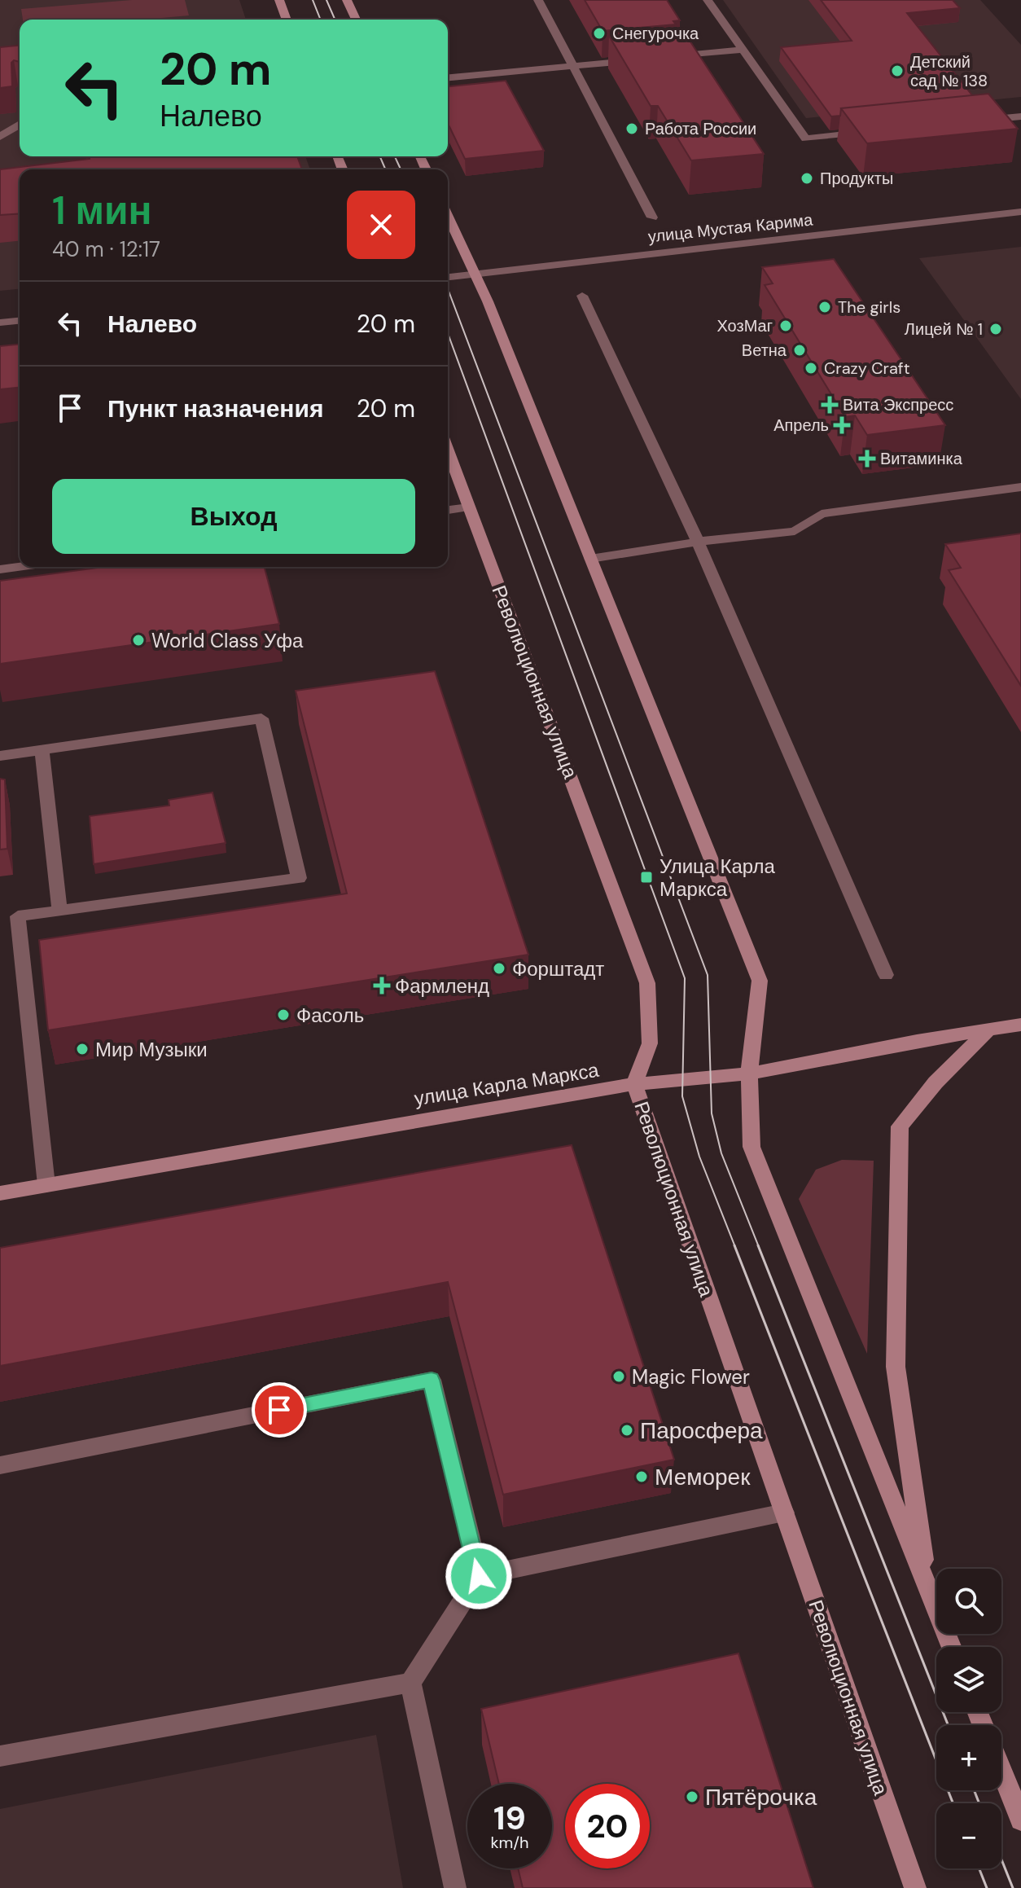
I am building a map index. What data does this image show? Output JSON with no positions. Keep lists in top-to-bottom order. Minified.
{"streets":{"street":["улица Мустая Карима","Революционная улица","улица Карла Маркса"]},"crossings":[["Революционная улица","улица Карла Маркса"]],"places":{"other":["Снегурочка","Детский сад № 138","Работа России","Продукты","The girls","ХозМаг","Лицей № 1","Ветна","Crazy Craft","World Class Уфа","Форштадт","Фасоль","Мир Музыки","Magic Flower","Паросфера","Меморек","Пятёрочка"],"health":["Вита Экспресс","Апрель","Витаминка","Фармленд"],"transit":["Улица Карла Маркса"]},"page":{"turn":["20 m","Налево"],"heading":["1 мин","40 m · 12:17"],"list":[{"name":"Налево","value":"20 m"},{"name":"Пункт назначения","value":"20 m"}],"buttons":"Выход","map_buttons":["+","−"],"speed":"19 km/h","limit":"20"}}
